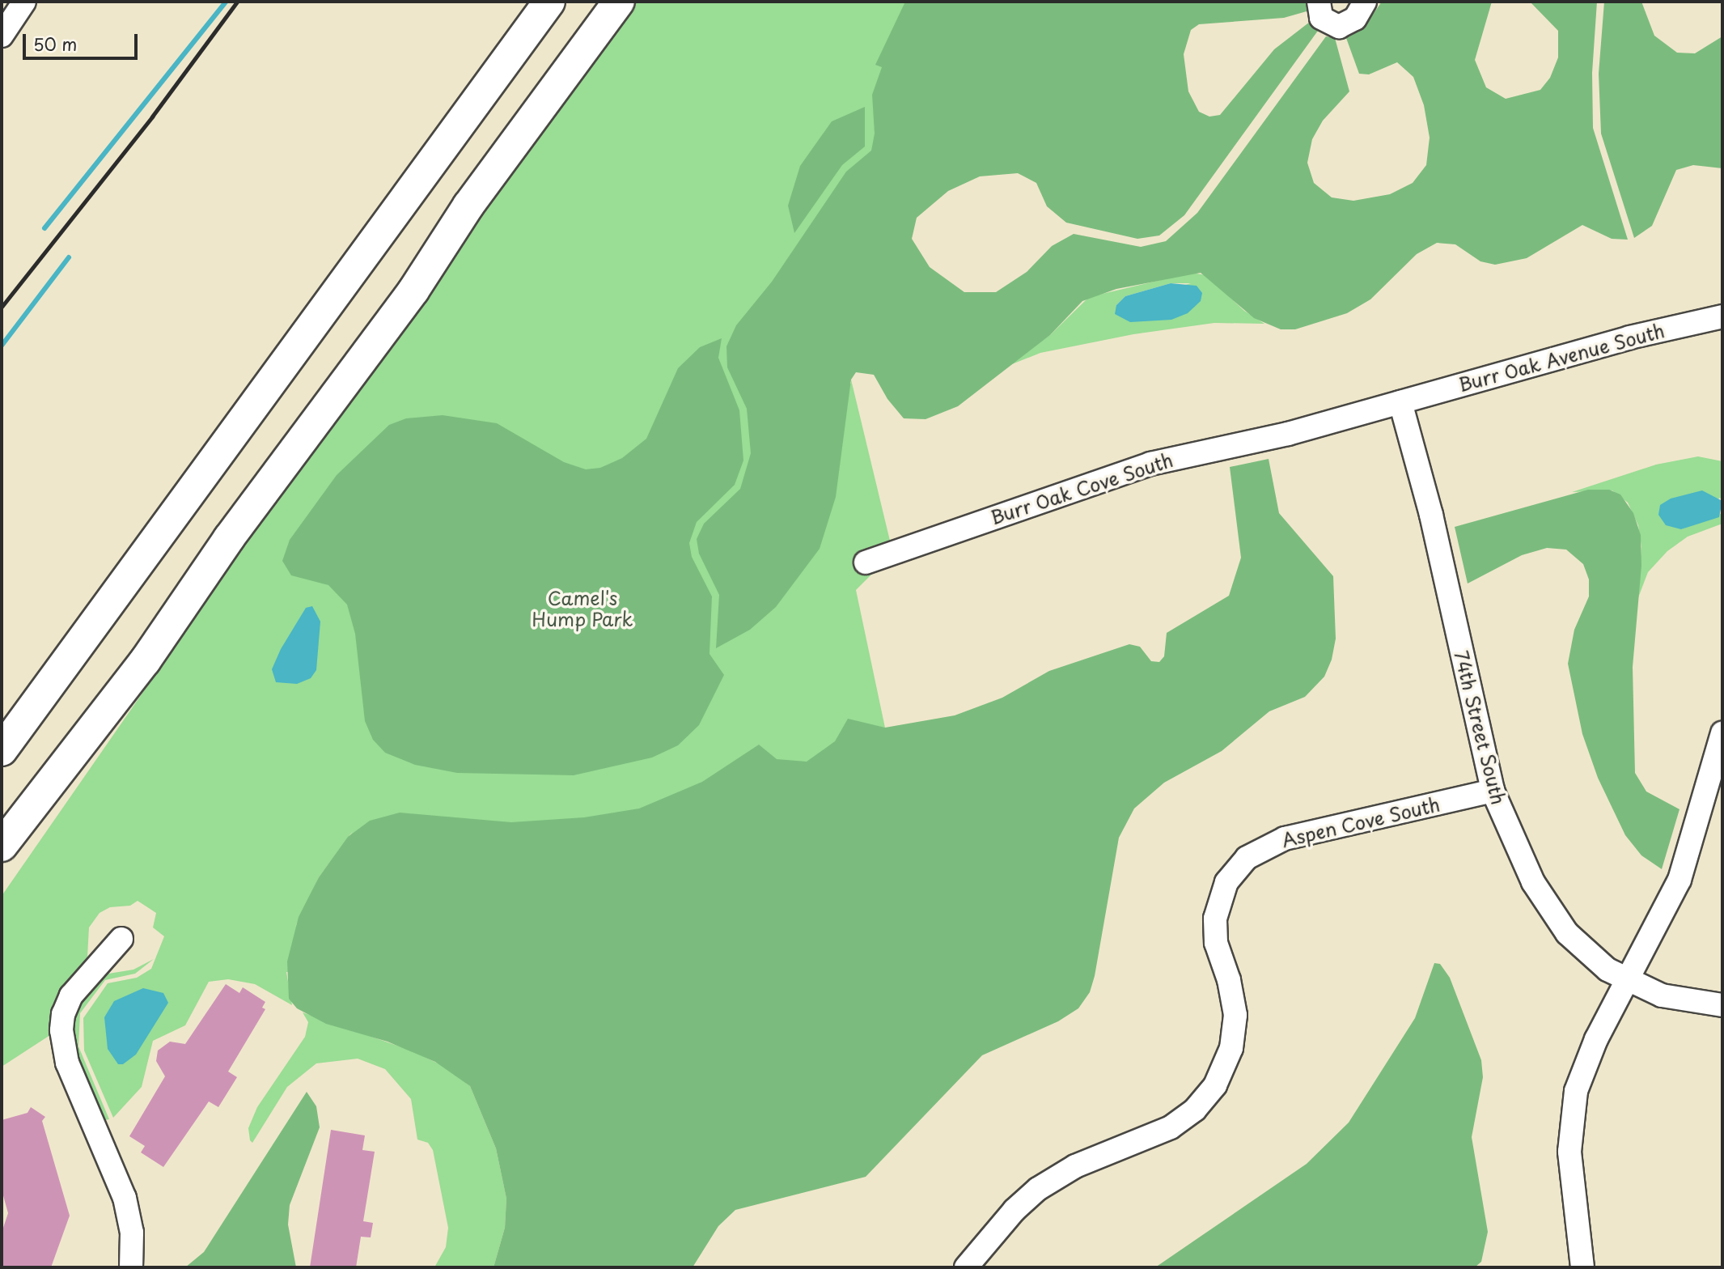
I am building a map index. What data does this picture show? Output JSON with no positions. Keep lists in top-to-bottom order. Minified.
{"streets":{"street":["Burr Oak Avenue South","Burr Oak Cove South","74th Street South","Aspen Cove South"]},"crossings":[["Burr Oak Avenue South","Burr Oak Cove South"],["Burr Oak Avenue South","74th Street South"],["Burr Oak Cove South","74th Street South"],["74th Street South","Aspen Cove South"]],"parks":["Camel's Hump Park"],"scale_bar":"50 m"}
